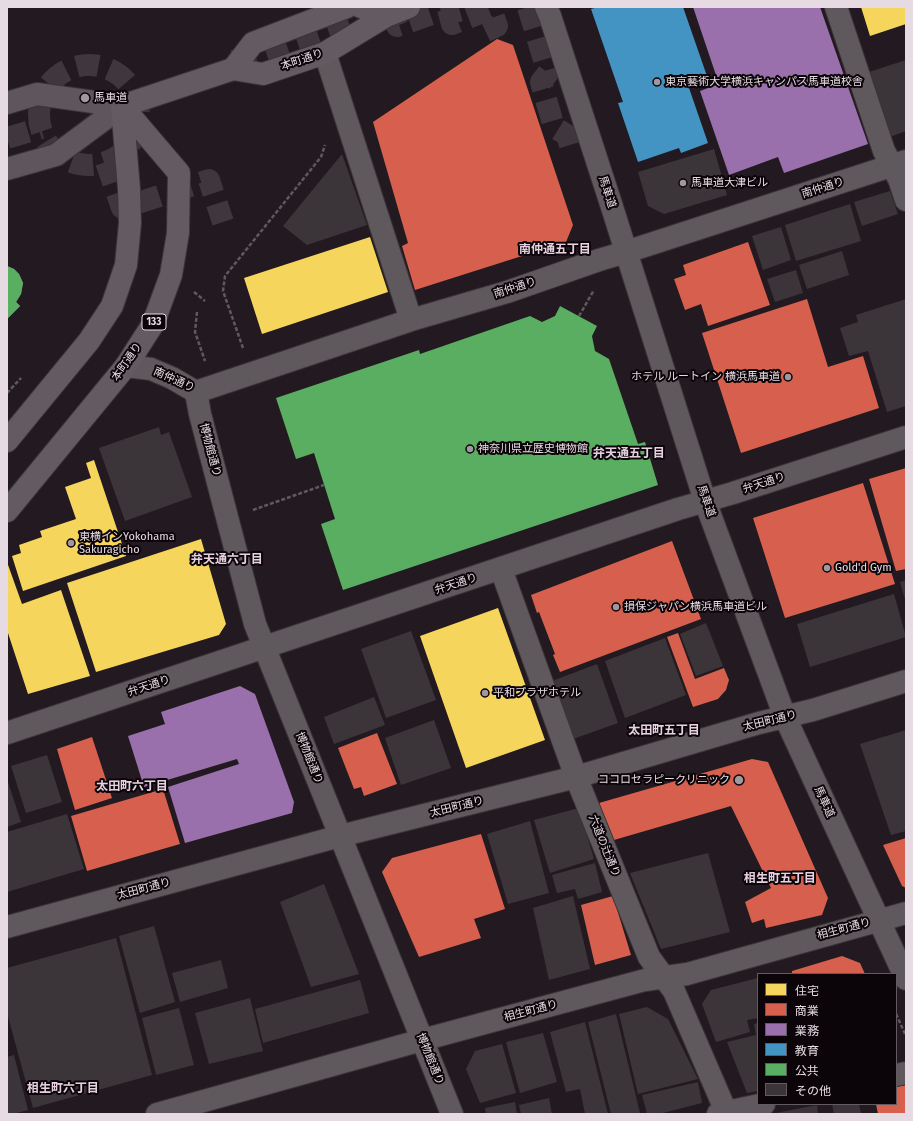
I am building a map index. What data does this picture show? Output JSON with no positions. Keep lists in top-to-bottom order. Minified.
{"streets":{"highway":["本町通り","133"],"street":["南仲通り","馬車道","博物館通り","弁天通り","太田町通り","六道の辻通り","相生町通り"]},"crossings":[["本町通り","南仲通り"],["南仲通り","馬車道"],["南仲通り","博物館通り"],["馬車道","弁天通り"],["馬車道","太田町通り"],["馬車道","相生町通り"],["博物館通り","弁天通り"],["博物館通り","太田町通り"],["博物館通り","相生町通り"],["弁天通り","六道の辻通り"],["太田町通り","六道の辻通り"],["六道の辻通り","相生町通り"]],"districts":["南仲通五丁目","弁天通五丁目","弁天通六丁目","太田町五丁目","太田町六丁目","相生町五丁目","相生町六丁目"],"places":["東京藝術大学横浜キャンパス馬車道校舎","馬車道","馬車道大津ビル","ホテル ルートイン 横浜馬車道","神奈川県立歴史博物館","東横インYokohama Sakuragicho","Gold'd Gym","損保ジャパン横浜馬車道ビル","平和プラザホテル","ココロセラピークリニック"],"legend":["住宅","商業","業務","教育","公共","その他"]}
